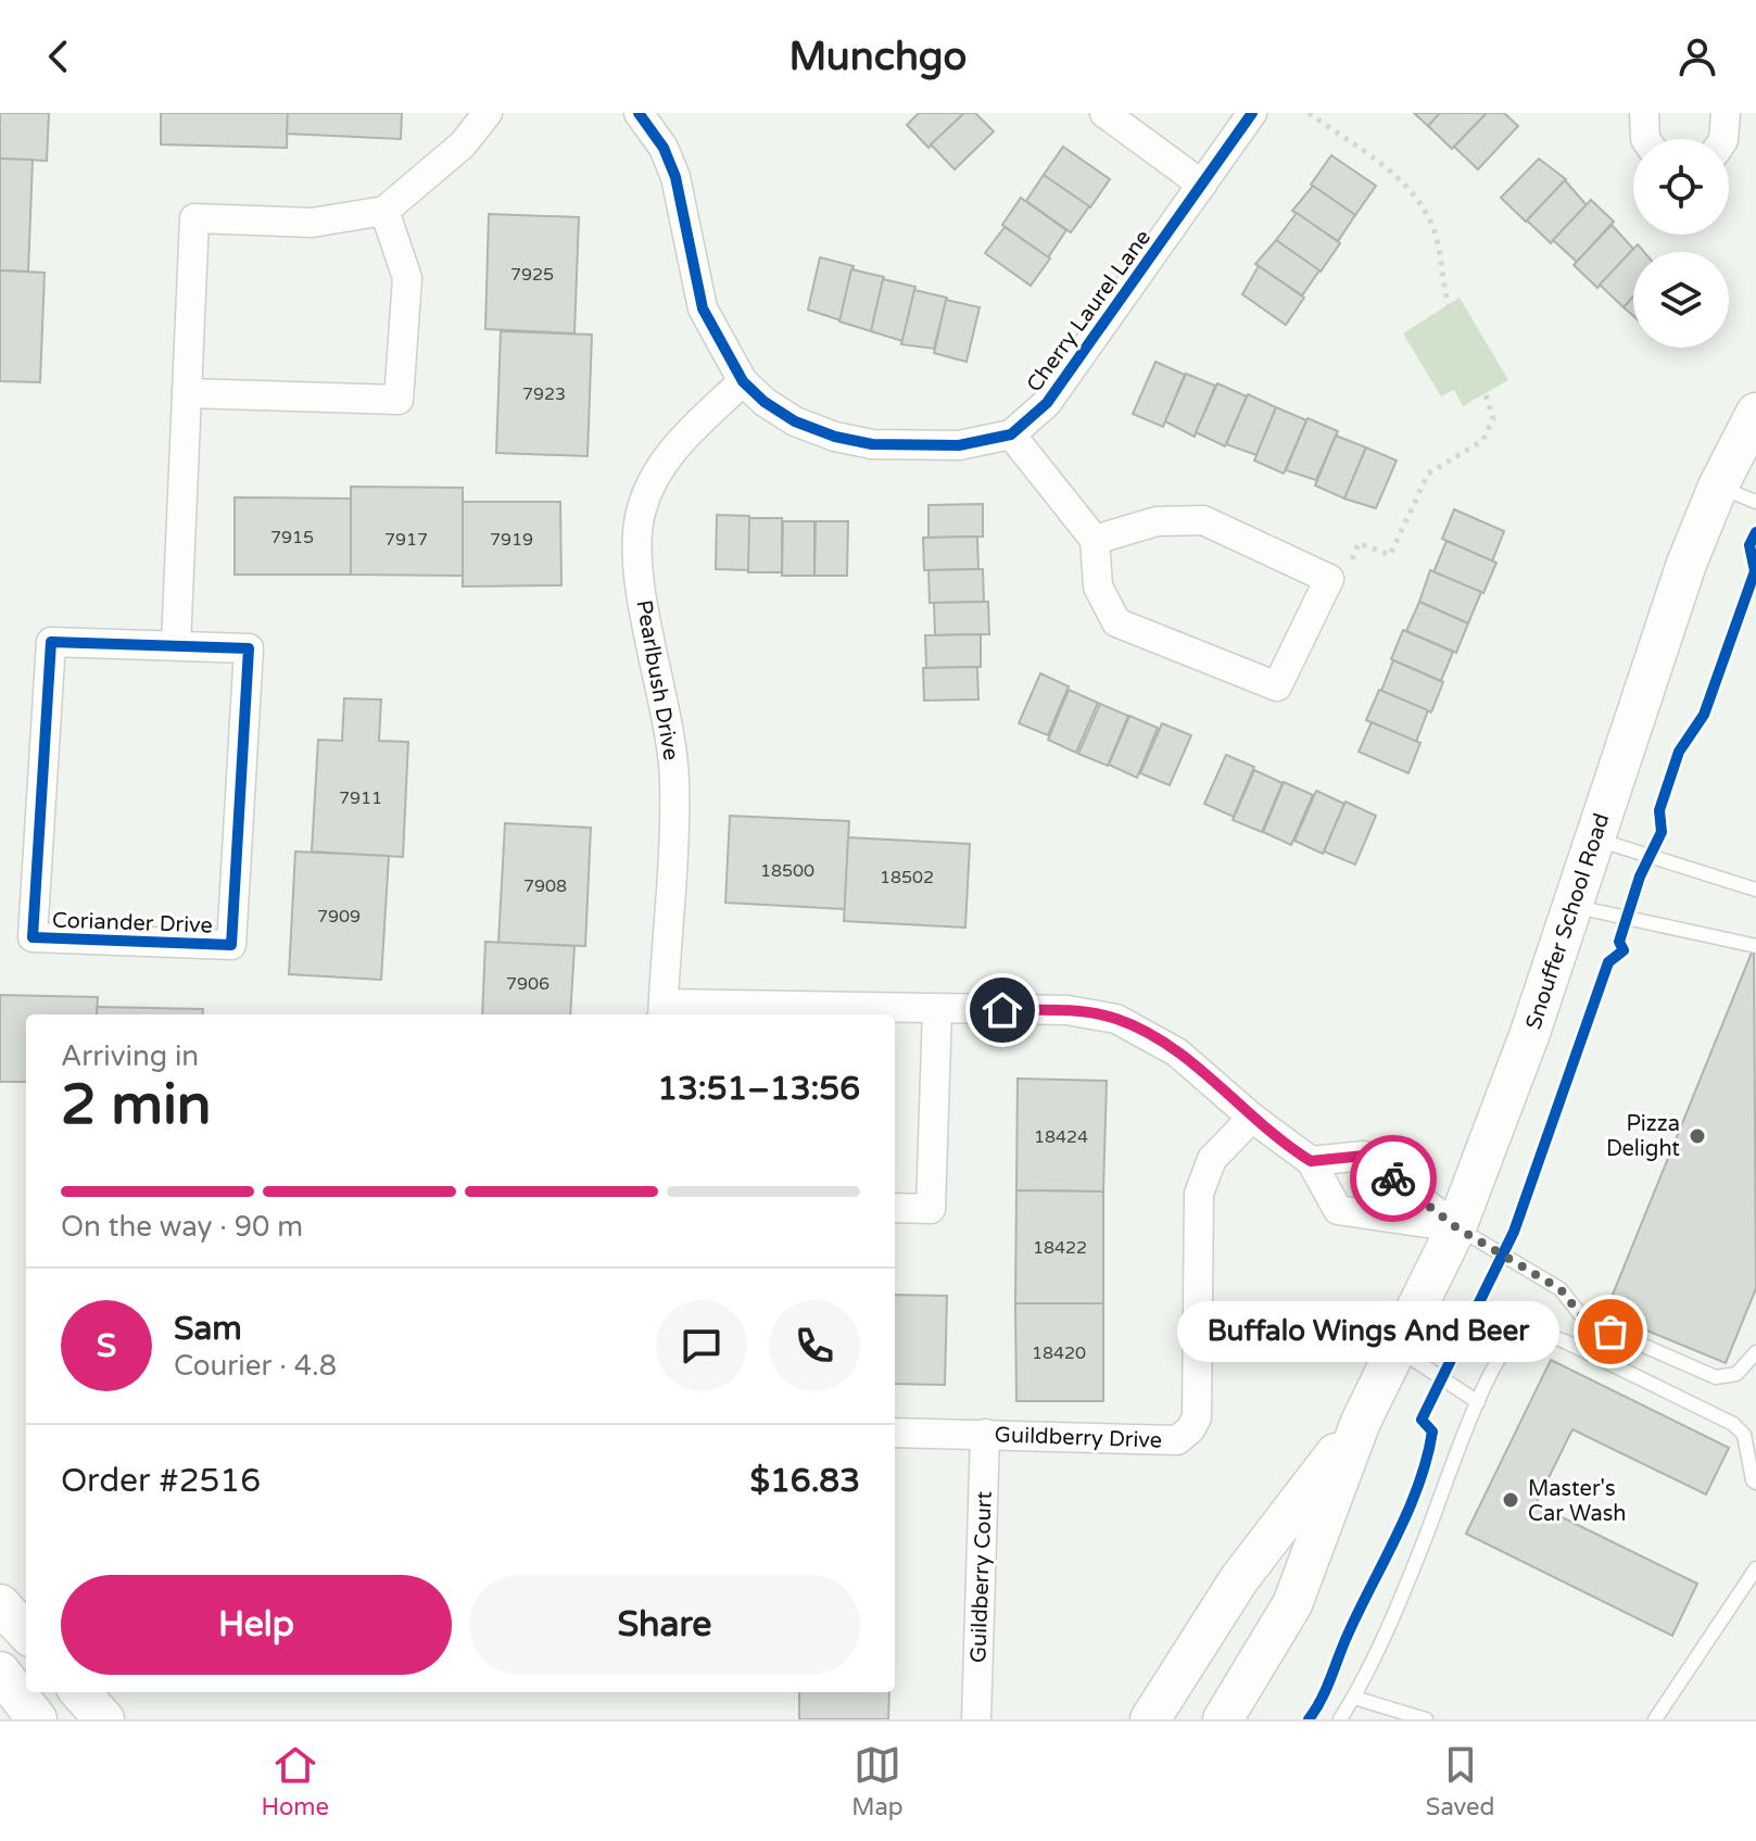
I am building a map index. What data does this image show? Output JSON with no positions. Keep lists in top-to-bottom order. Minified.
{"streets":{"main road":["Snouffer School Road"],"street":["Cherry Laurel Lane","Pearlbush Drive","Coriander Drive","Guildberry Drive","Guildberry Court"]},"crossings":[["Cherry Laurel Lane","Pearlbush Drive"],["Guildberry Drive","Guildberry Court"]],"places":["Pizza Delight","Buffalo Wings And Beer","Master's Car Wash"],"house_numbers":["7925","7923","7915","7917","7919","7911","18500","18502","7908","7909","7906","18424","18422","18420"],"page":{"header":"Munchgo","heading":["2 min","Arriving in","13:51–13:56"],"panel":["Sam","Courier · 4.8","Order #2516","$16.83"],"bar":"On the way · 90 m","round":"S","bubble":"Buffalo Wings And Beer","buttons":["Help","Share"],"tabs":["Home","Map","Saved"]}}
